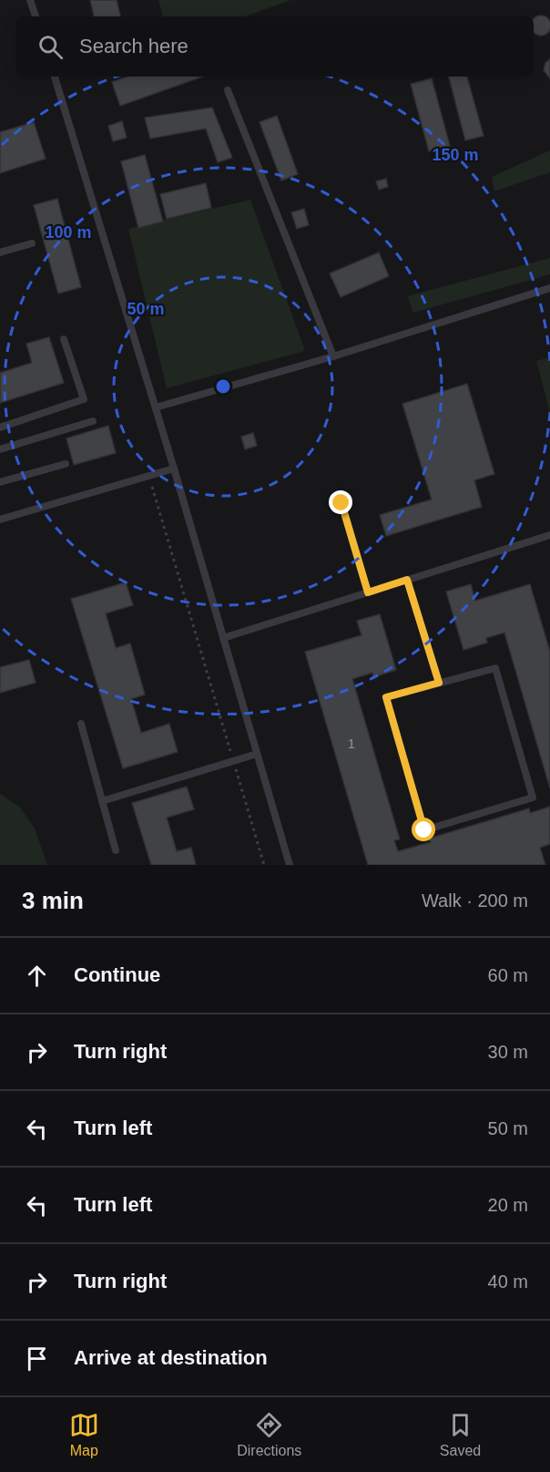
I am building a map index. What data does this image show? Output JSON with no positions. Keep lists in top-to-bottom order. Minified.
{"house_numbers":["1"],"page":{"search":"Search here","heading":["3 min","Walk · 200 m"],"list":[["Continue","60 m"],["Turn right","30 m"],["Turn left","50 m"],["Turn left","20 m"],["Turn right","40 m"],"Arrive at destination"],"nav":["Map","Directions","Saved"]},"rings":["150 m","100 m","50 m"]}
